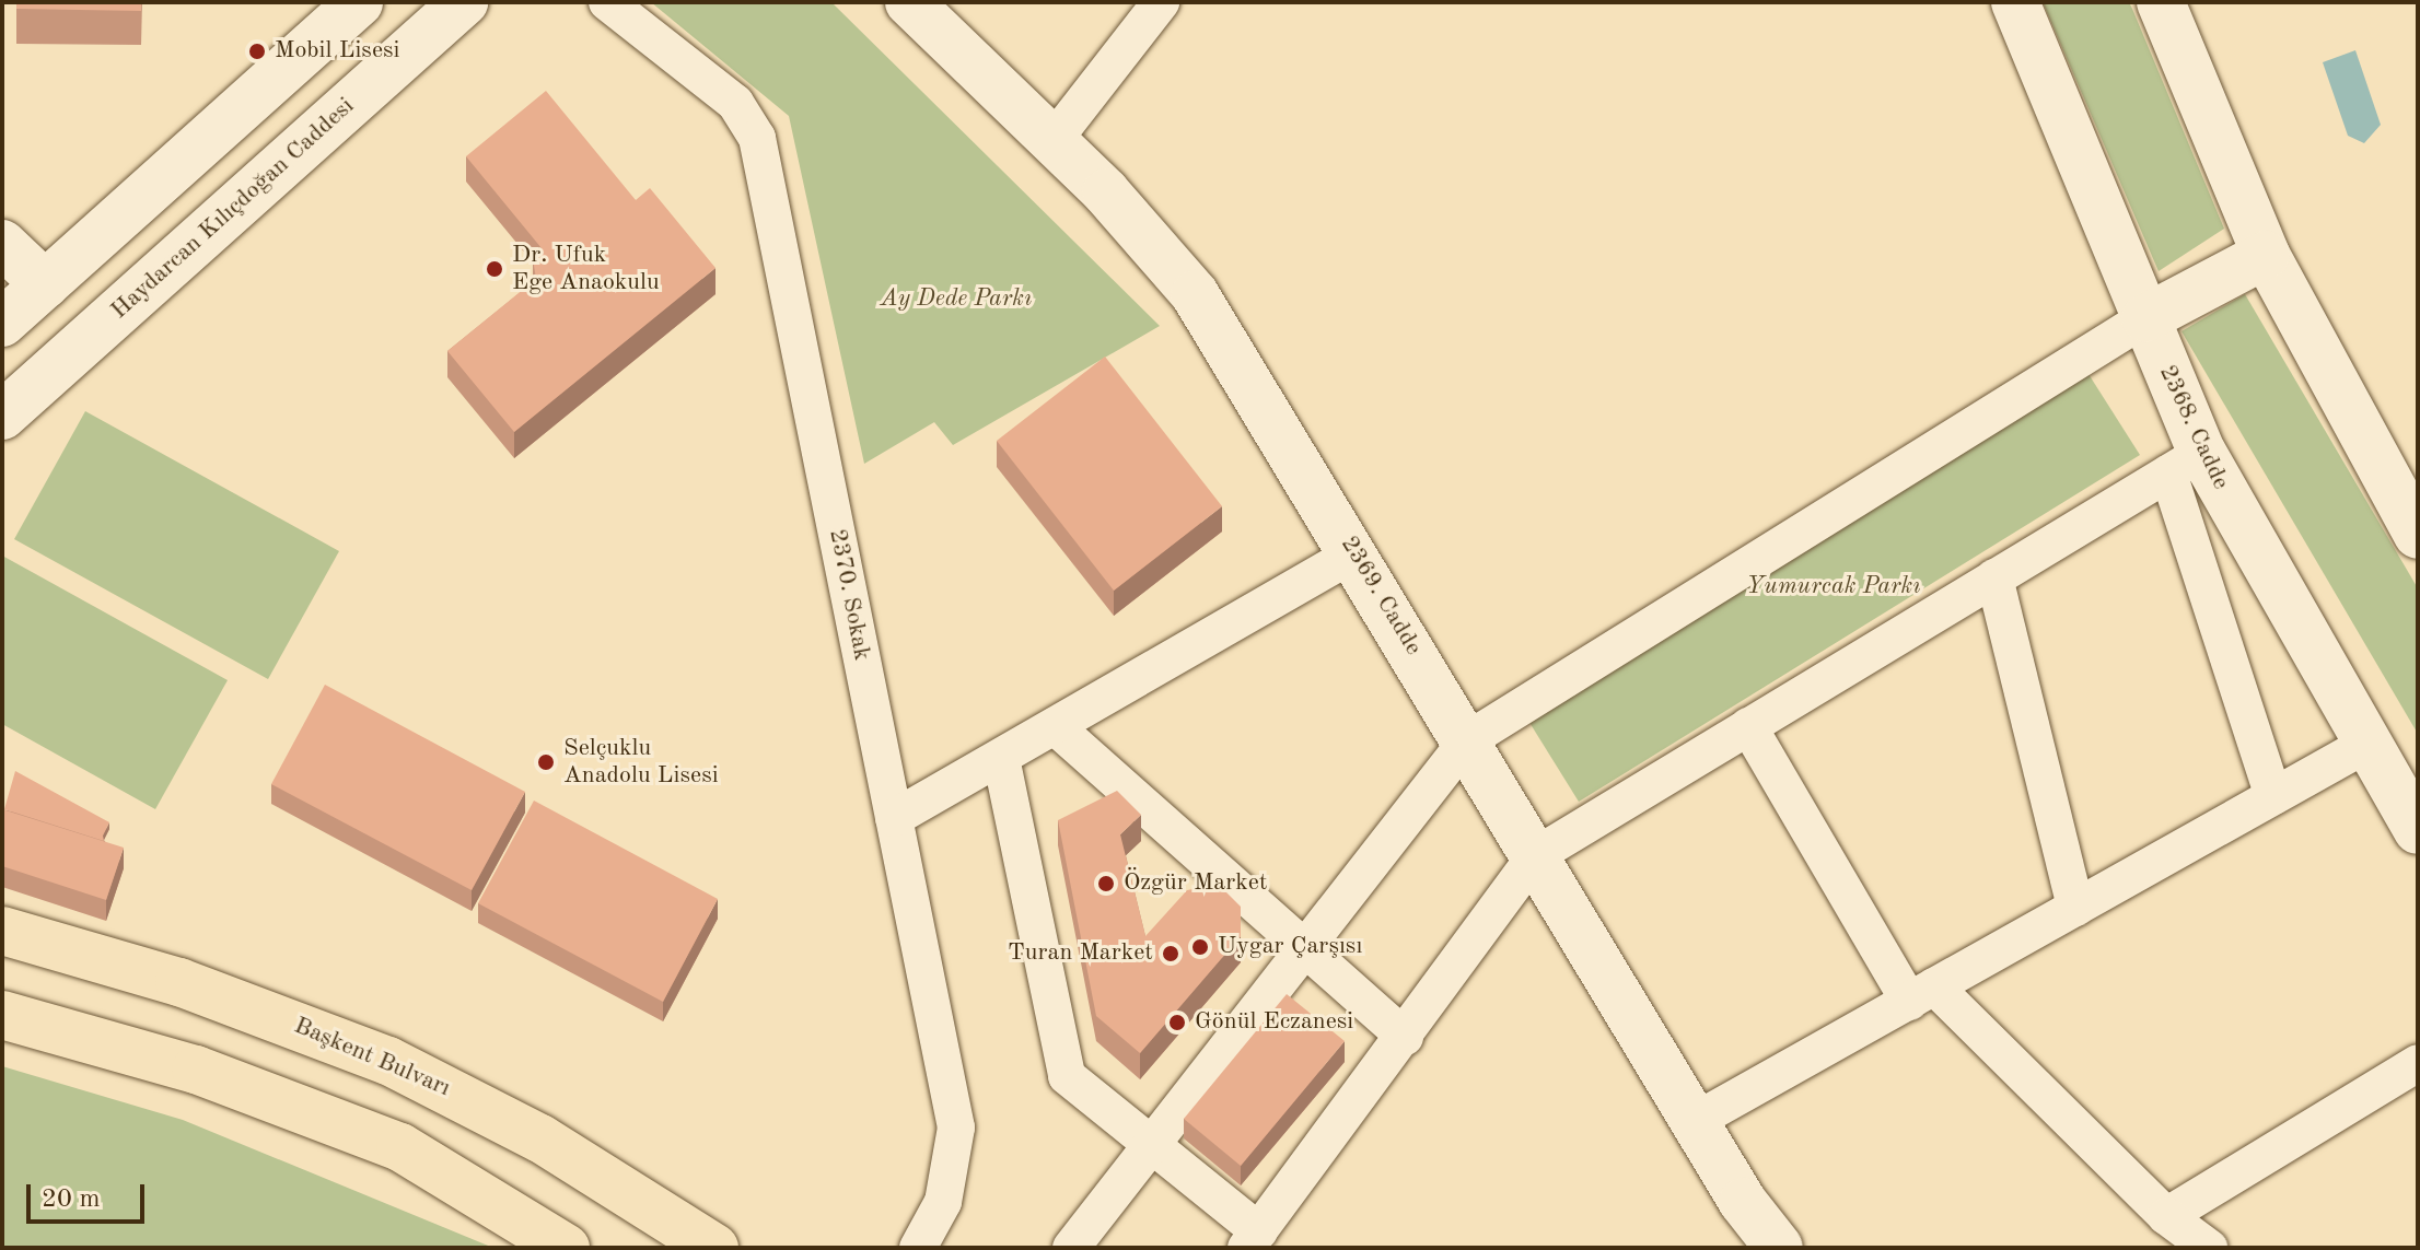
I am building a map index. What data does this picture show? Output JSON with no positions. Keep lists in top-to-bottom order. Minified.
{"streets":{"main road":["Başkent Bulvarı"],"street":["Haydarcan Kılıçdoğan Caddesi","2368. Cadde","2370. Sokak","2369. Cadde"]},"parks":["Ay Dede Parkı","Yumurcak Parkı"],"places":["Mobil Lisesi","Dr. Ufuk Ege Anaokulu","Selçuklu Anadolu Lisesi","Özgür Market","Uygar Çarşısı","Turan Market","Gönül Eczanesi"],"scale_bar":"20 m"}
